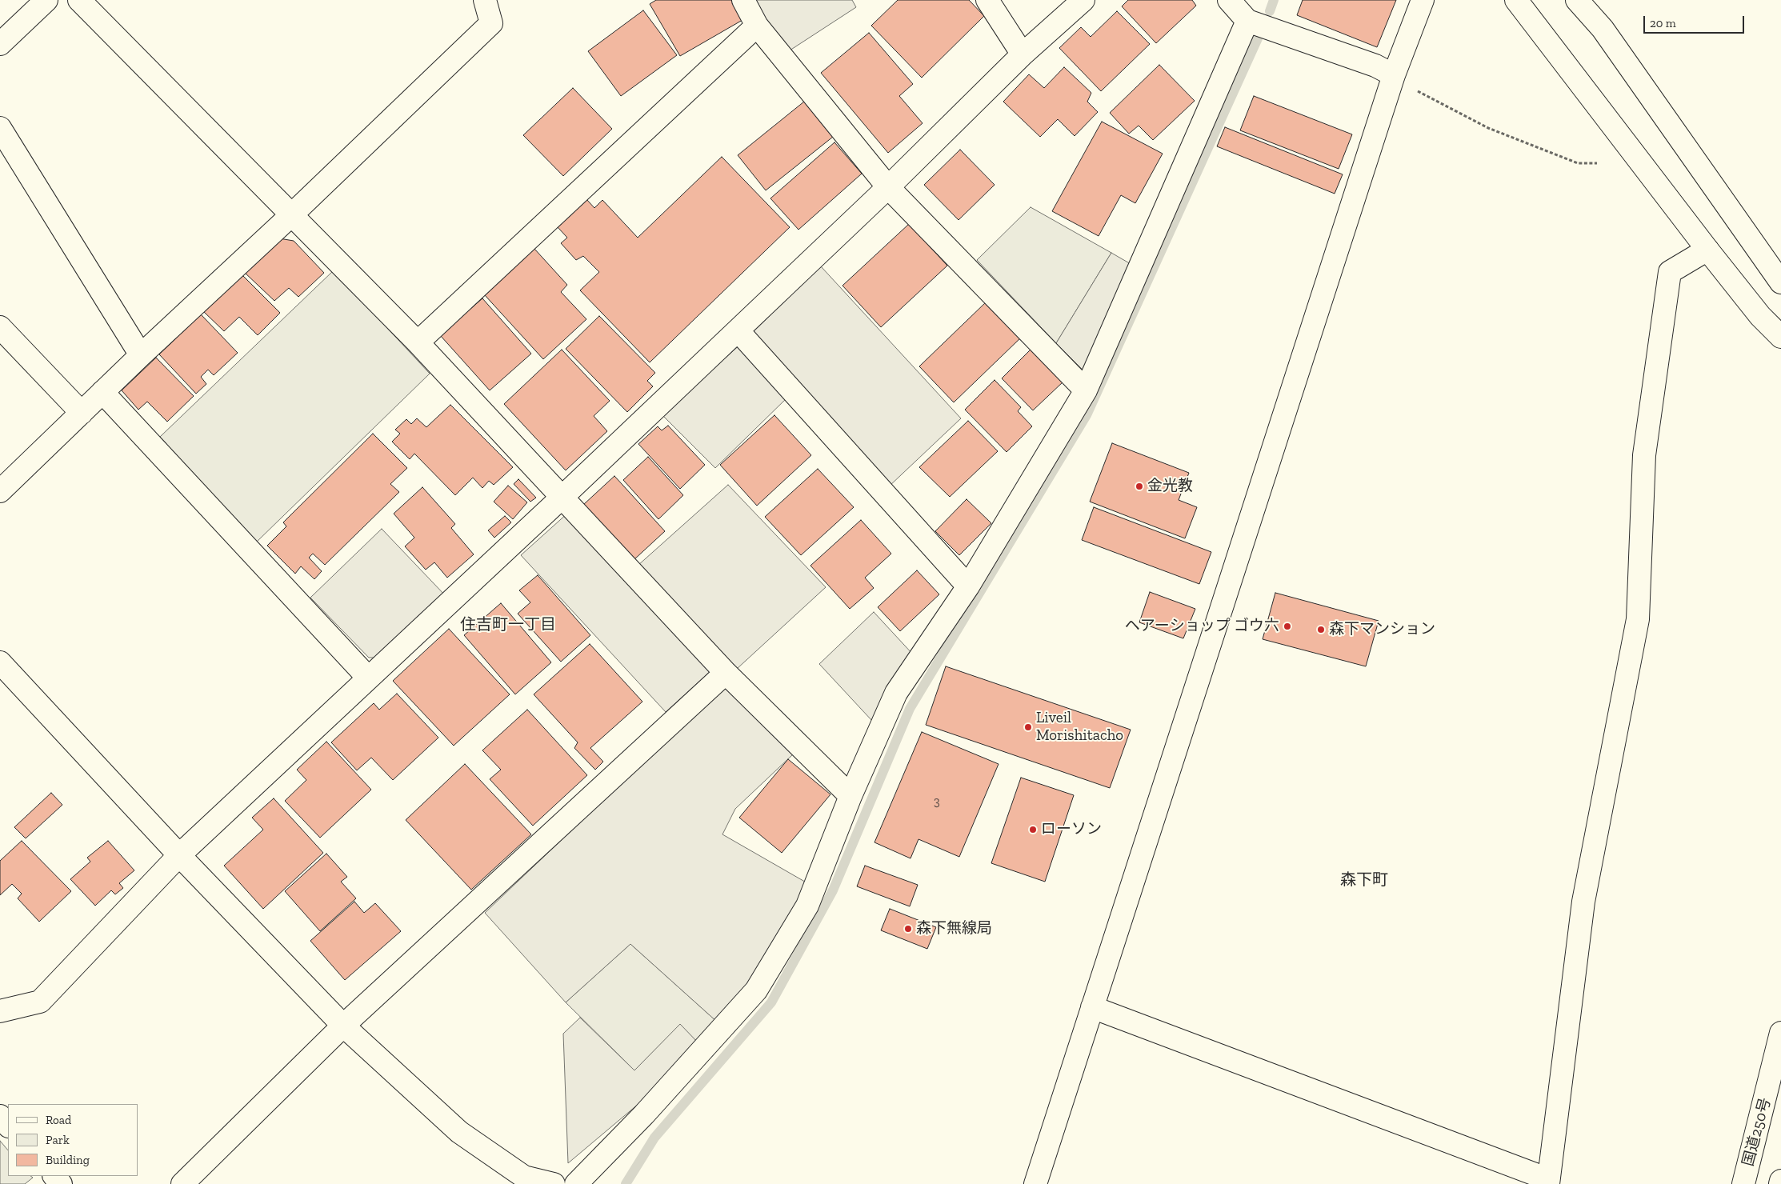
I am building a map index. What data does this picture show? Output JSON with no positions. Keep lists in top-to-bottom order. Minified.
{"streets":{"main road":["国道250号"]},"districts":["住吉町一丁目","森下町"],"places":["金光教","ヘアーショップ ゴウ六","森下マンション","Liveil Morishitacho","ローソン","森下無線局"],"house_numbers":["3"],"legend":["Road","Park","Building"],"scale_bar":"20 m"}
